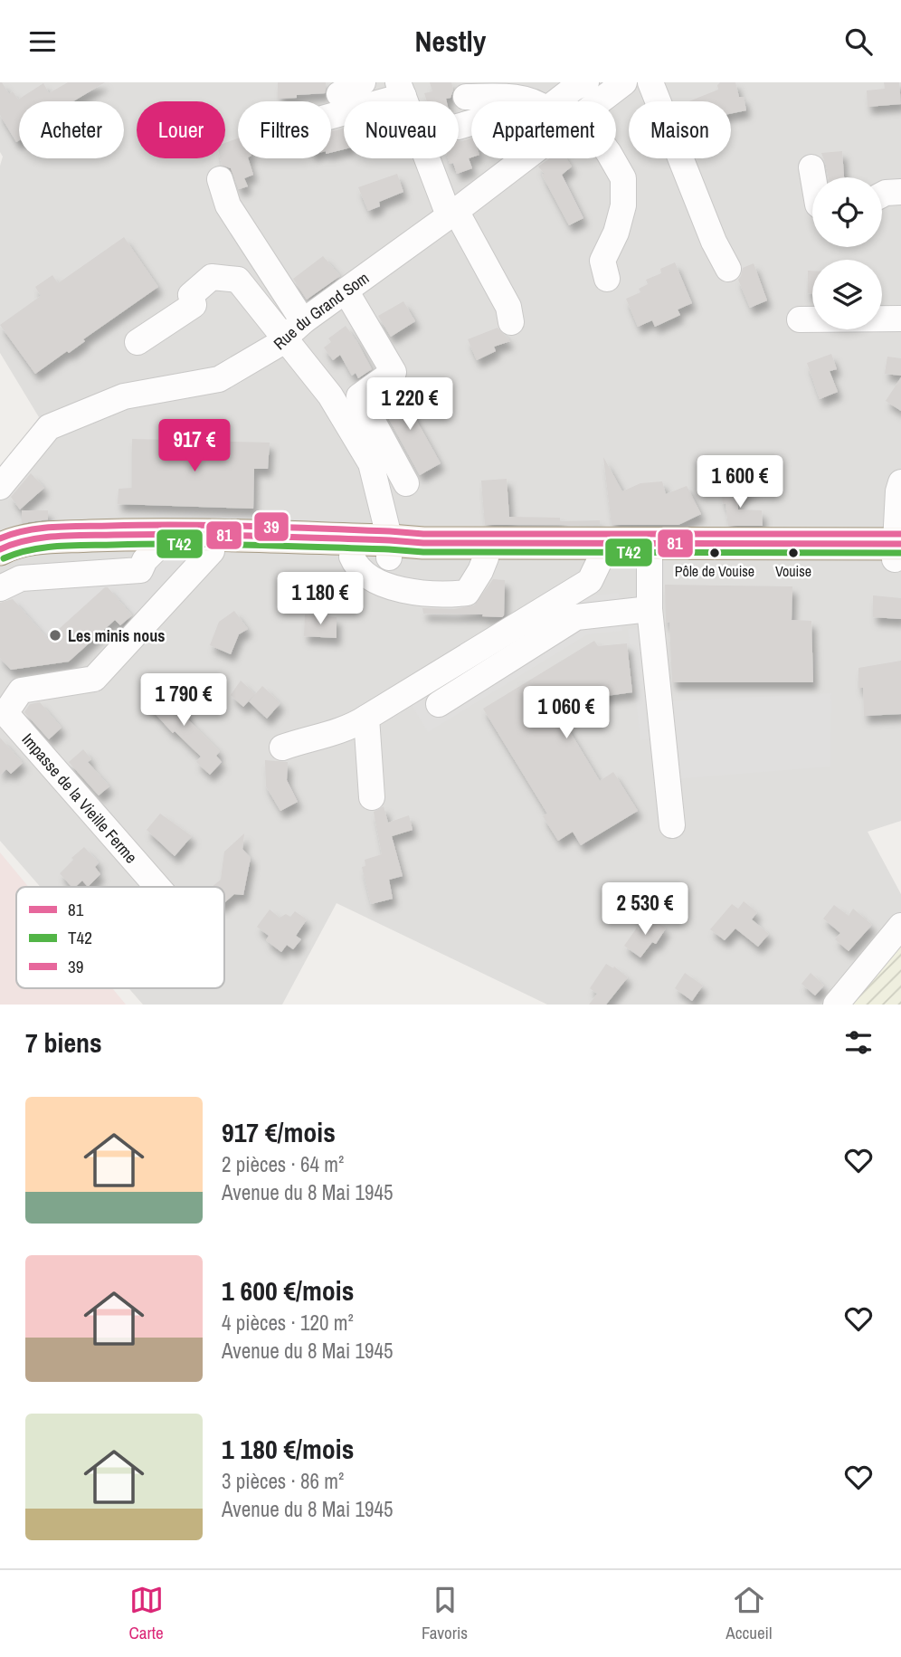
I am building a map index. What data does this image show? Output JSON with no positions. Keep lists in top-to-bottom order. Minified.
{"streets":{"street":["Rue du Grand Som","Impasse de la Vieille Ferme"]},"places":["Pôle de Vouise","Vouise","Les minis nous"],"lines":["transit line 39","transit line 81","transit line T42"],"legend":["81","T42","39"],"page":{"header":"Nestly","chip":["Acheter","Louer","Filtres","Nouveau","Appartement","Maison"],"price":["1 220 €","917 €","1 600 €","1 180 €","1 790 €","1 060 €","2 530 €"],"heading":"7 biens","list":[{"name":"917 €/mois","note":"2 pièces · 64 m² · Avenue du 8 Mai 1945"},{"name":"1 600 €/mois","note":"4 pièces · 120 m² · Avenue du 8 Mai 1945"},{"name":"1 180 €/mois","note":"3 pièces · 86 m² · Avenue du 8 Mai 1945"}],"tabs":["Carte","Favoris","Accueil"]}}
